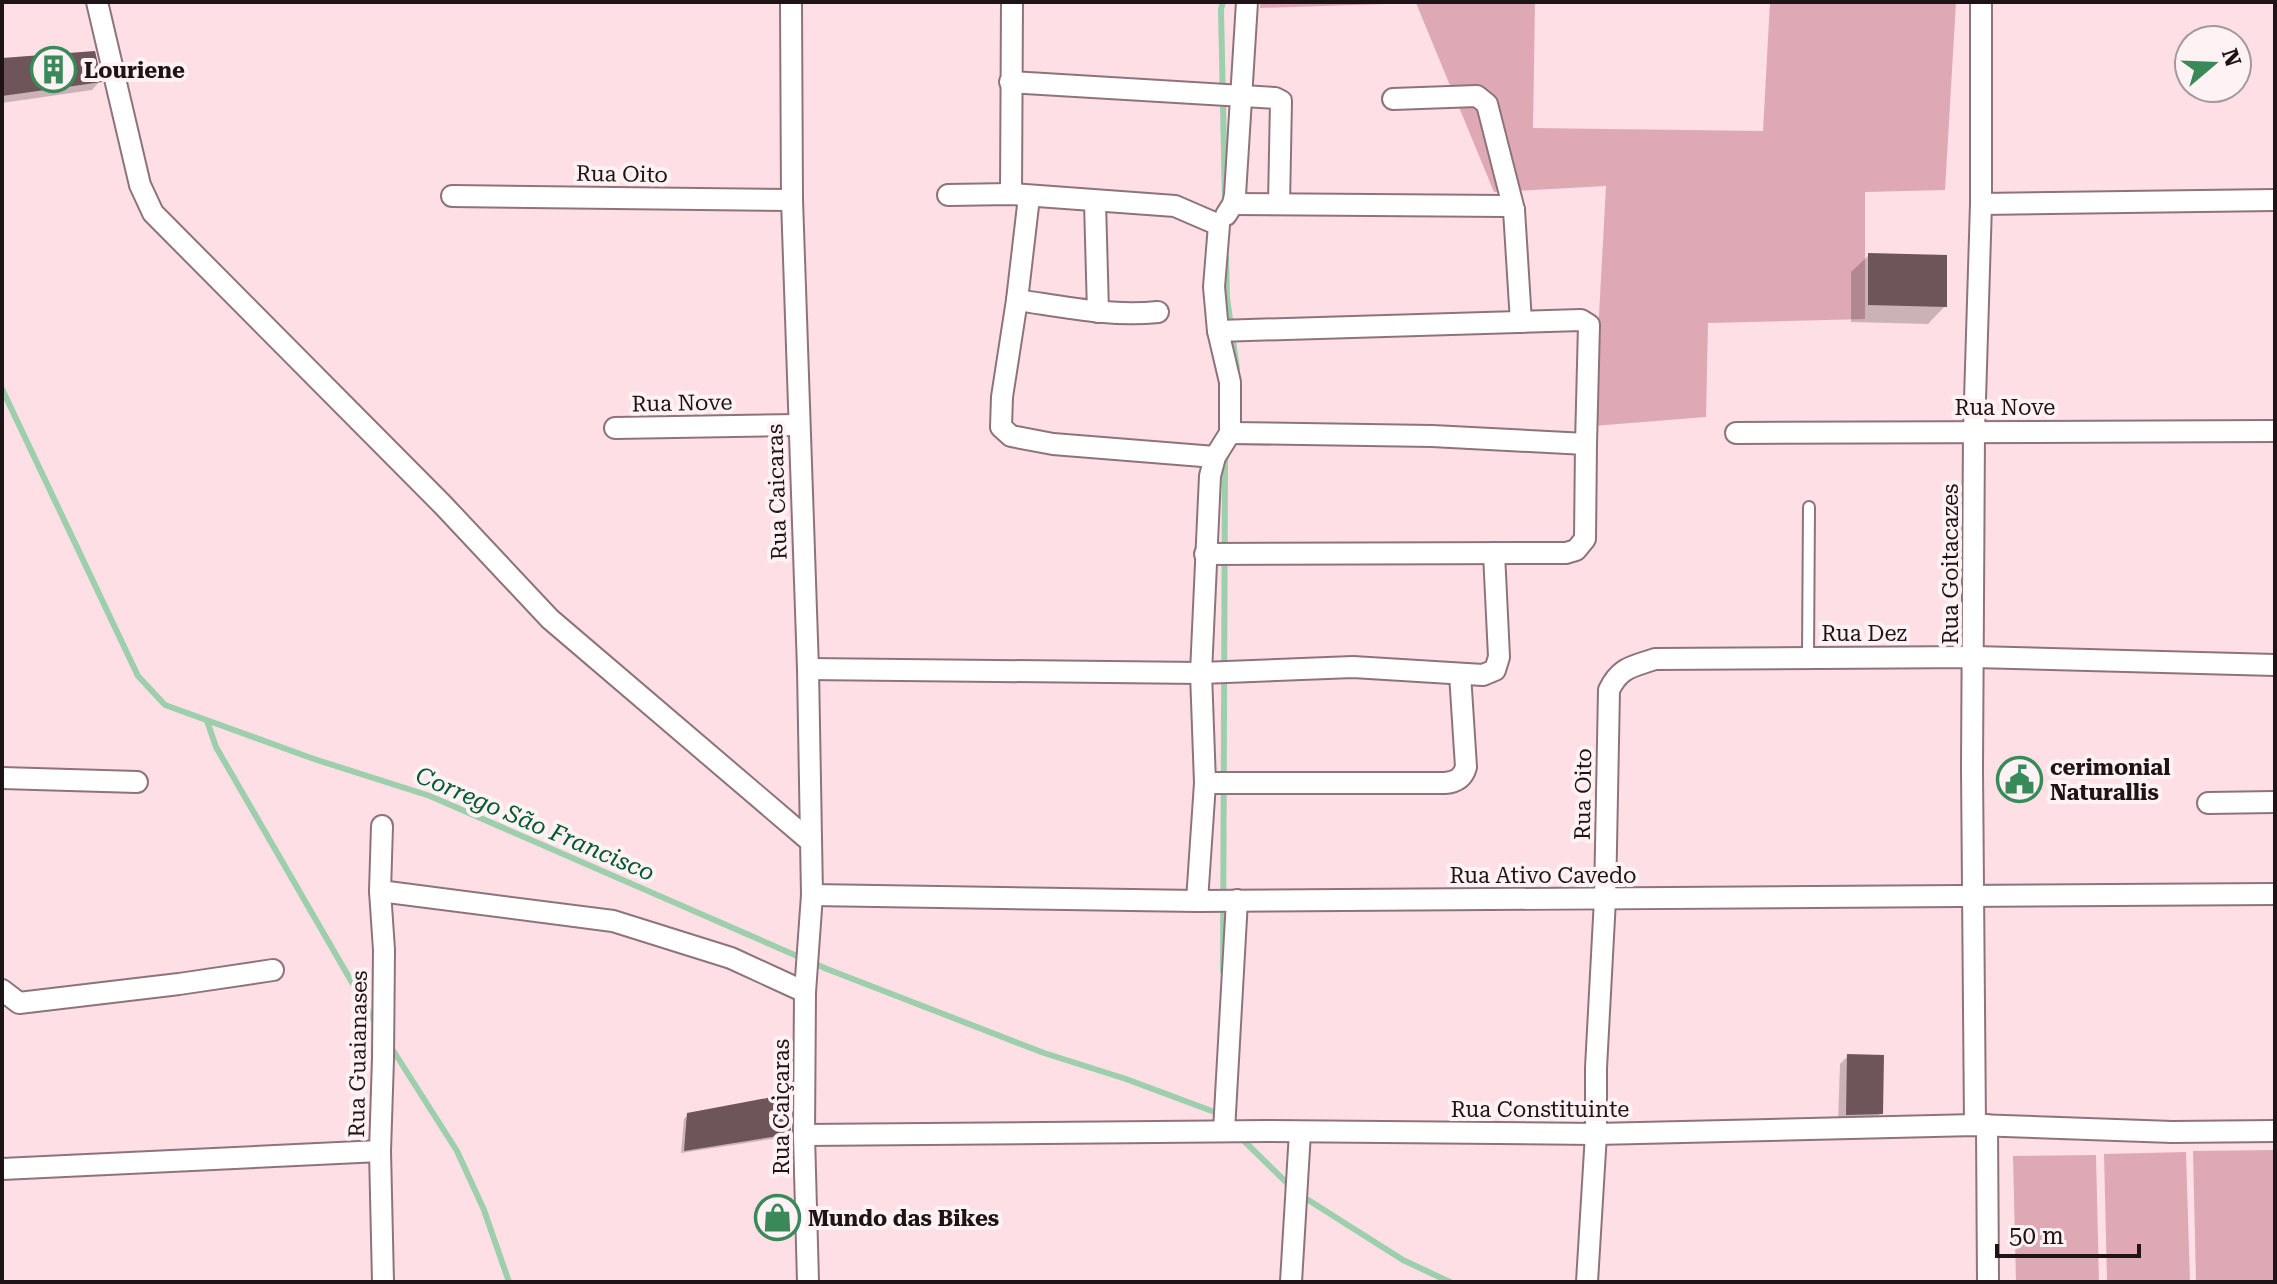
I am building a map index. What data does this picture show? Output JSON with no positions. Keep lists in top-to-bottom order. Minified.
{"streets":{"street":["Rua Oito","Rua Nove","Rua Caicaras","Rua Goitacazes","Rua Dez","Rua Ativo Cavedo","Rua Guaianases","Rua Caiçaras","Rua Constituinte"]},"crossings":[["Rua Oito","Rua Caicaras"],["Rua Oito","Rua Dez"],["Rua Oito","Rua Ativo Cavedo"],["Rua Oito","Rua Constituinte"],["Rua Nove","Rua Caicaras"],["Rua Nove","Rua Goitacazes"],["Rua Caicaras","Rua Ativo Cavedo"],["Rua Caicaras","Rua Caiçaras"],["Rua Goitacazes","Rua Dez"],["Rua Goitacazes","Rua Ativo Cavedo"],["Rua Goitacazes","Rua Constituinte"],["Rua Caiçaras","Rua Constituinte"]],"water":["Corrego São Francisco"],"places":{"building":["Louriene"],"public building":["cerimonial Naturallis"],"shop":["Mundo das Bikes"]},"scale_bar":"50 m","north":"right"}
